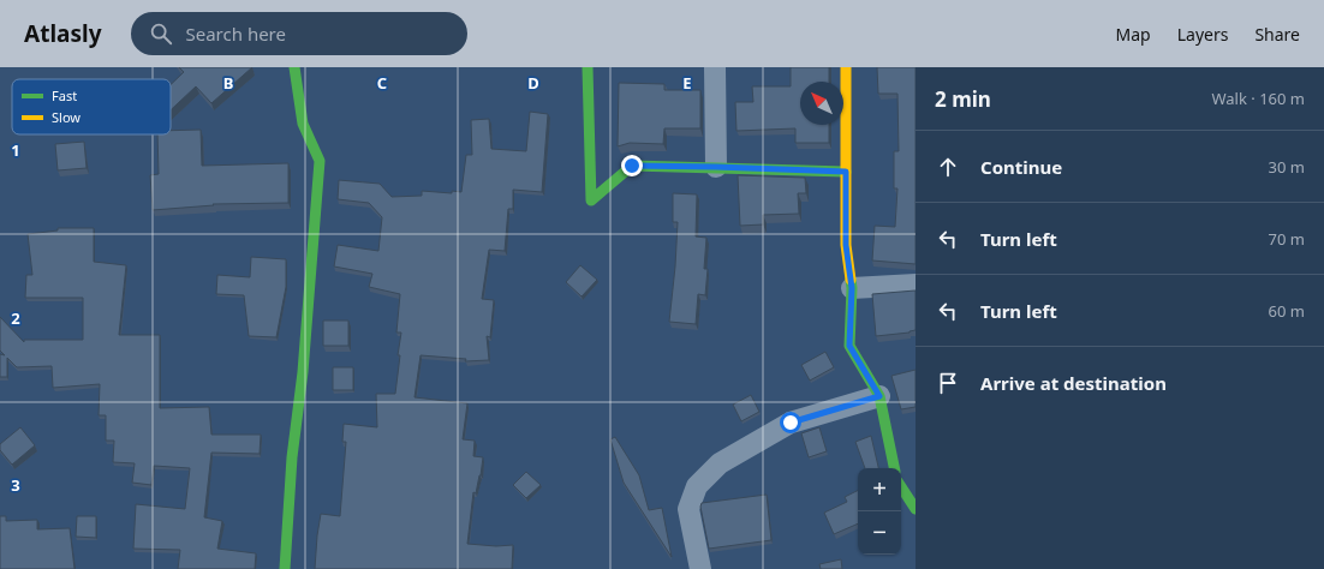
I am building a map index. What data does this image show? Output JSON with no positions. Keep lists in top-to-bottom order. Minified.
{"legend":["Fast","Slow"],"north":"top left","page":{"header":"Atlasly","search":"Search here","nav":["Map","Layers","Share"],"heading":["2 min","Walk · 160 m"],"list":[["Continue","30 m"],["Turn left","70 m"],["Turn left","60 m"],"Arrive at destination"],"map_buttons":["+","−"]},"grid":{"columns":["B","C","D","E"],"rows":["1","2","3"]}}
